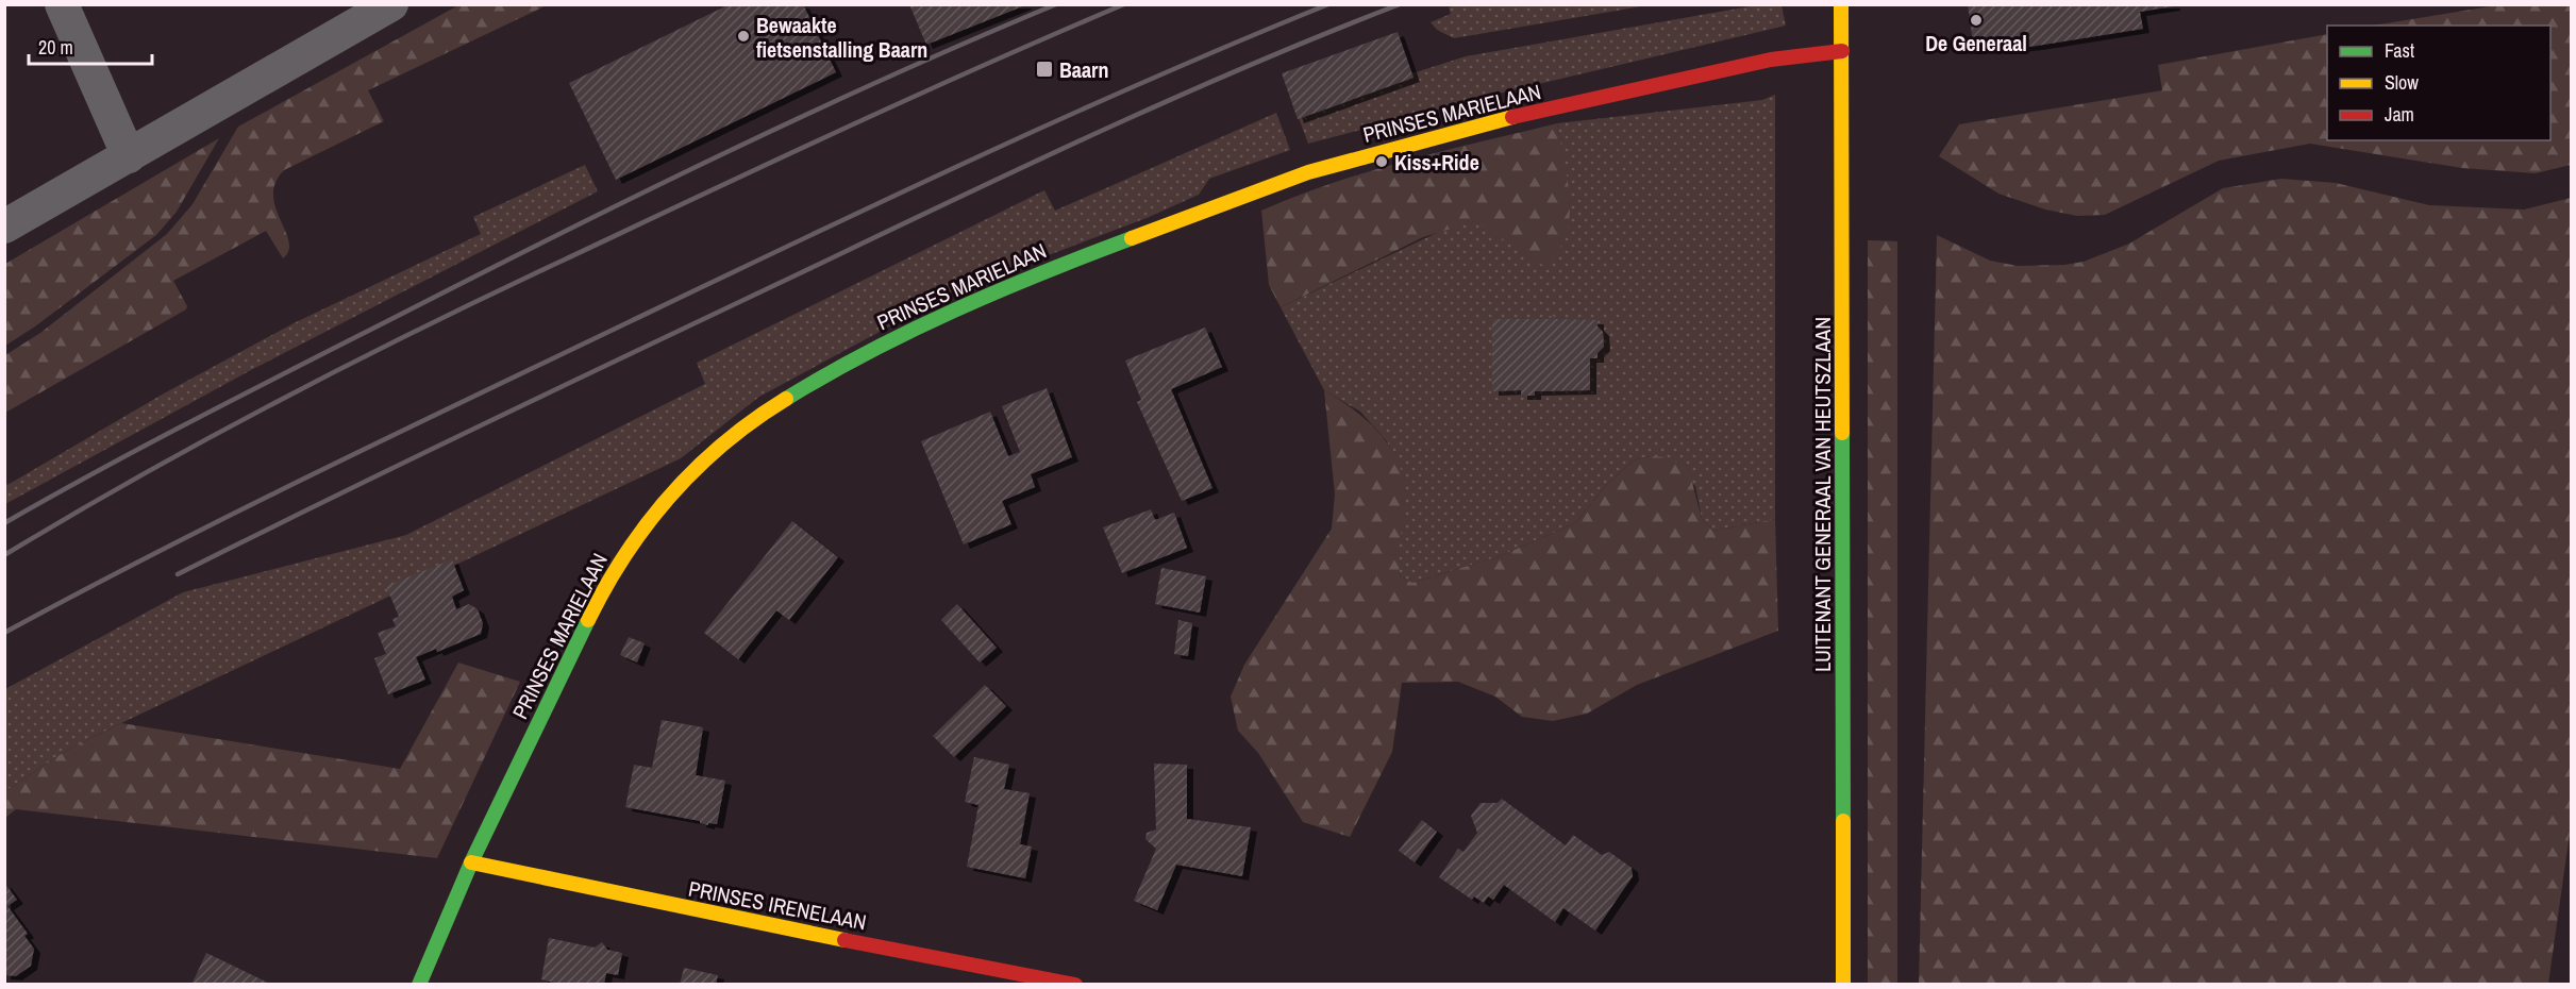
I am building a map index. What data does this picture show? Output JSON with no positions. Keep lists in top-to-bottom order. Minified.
{"streets":{"street":["PRINSES MARIELAAN","LUITENANT GENERAAL VAN HEUTSZLAAN","PRINSES IRENELAAN"]},"crossings":[["PRINSES MARIELAAN","LUITENANT GENERAAL VAN HEUTSZLAAN"],["PRINSES MARIELAAN","PRINSES IRENELAAN"]],"places":{"other":["De Generaal","Bewaakte fietsenstalling Baarn","Kiss+Ride"],"transit":["Baarn"]},"legend":["Fast","Slow","Jam"],"scale_bar":"20 m"}
